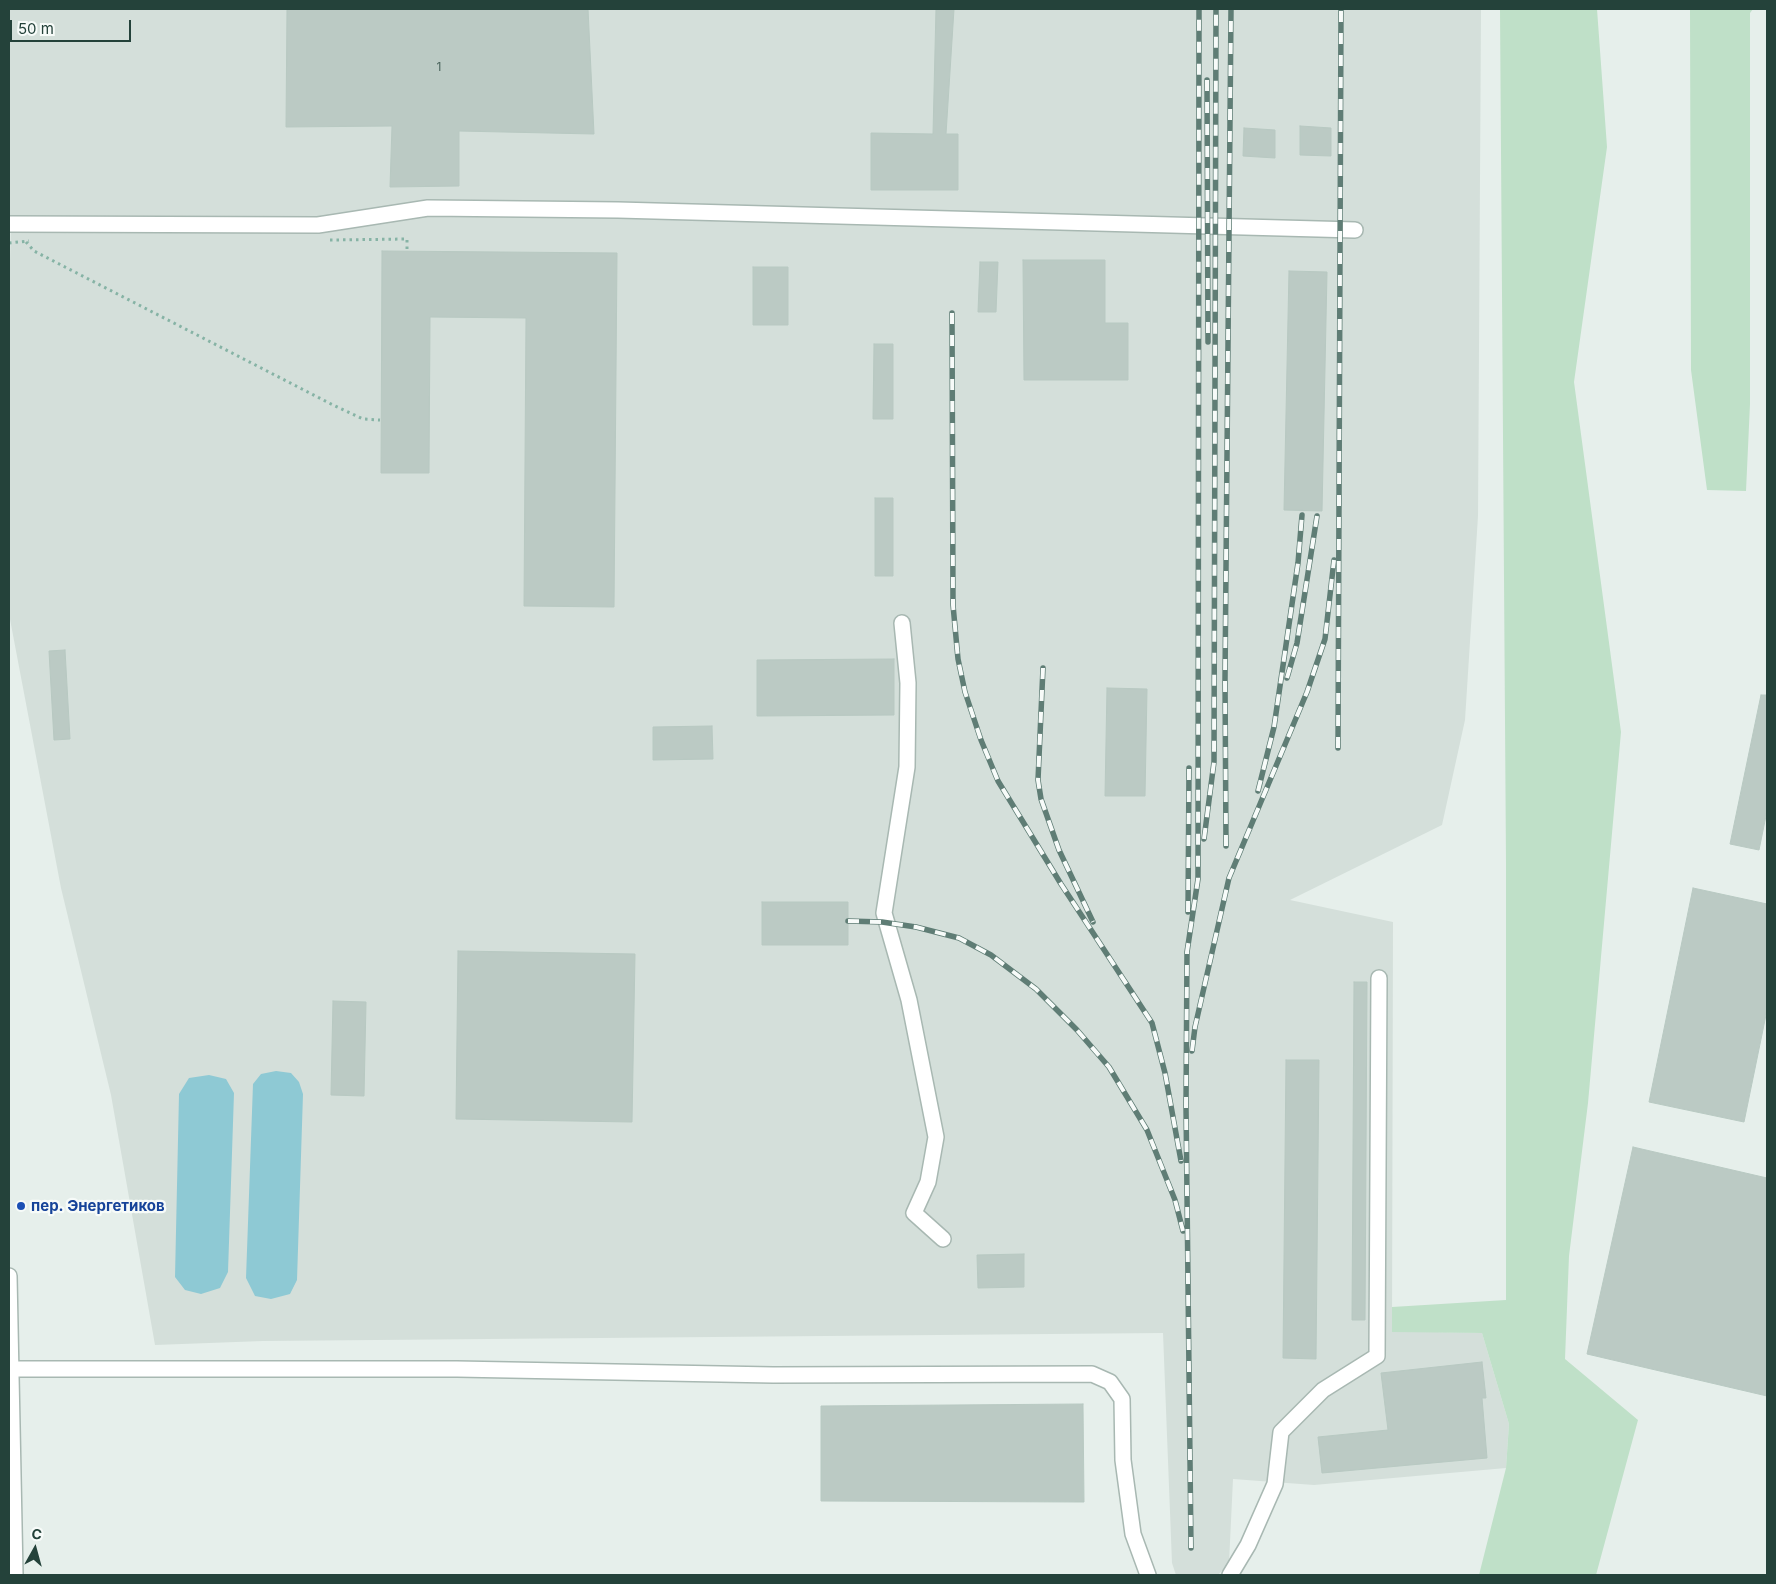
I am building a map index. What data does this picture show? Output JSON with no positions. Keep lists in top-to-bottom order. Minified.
{"places":["пер. Энергетиков"],"house_numbers":["1"],"scale_bar":"50 m","north":"top"}
